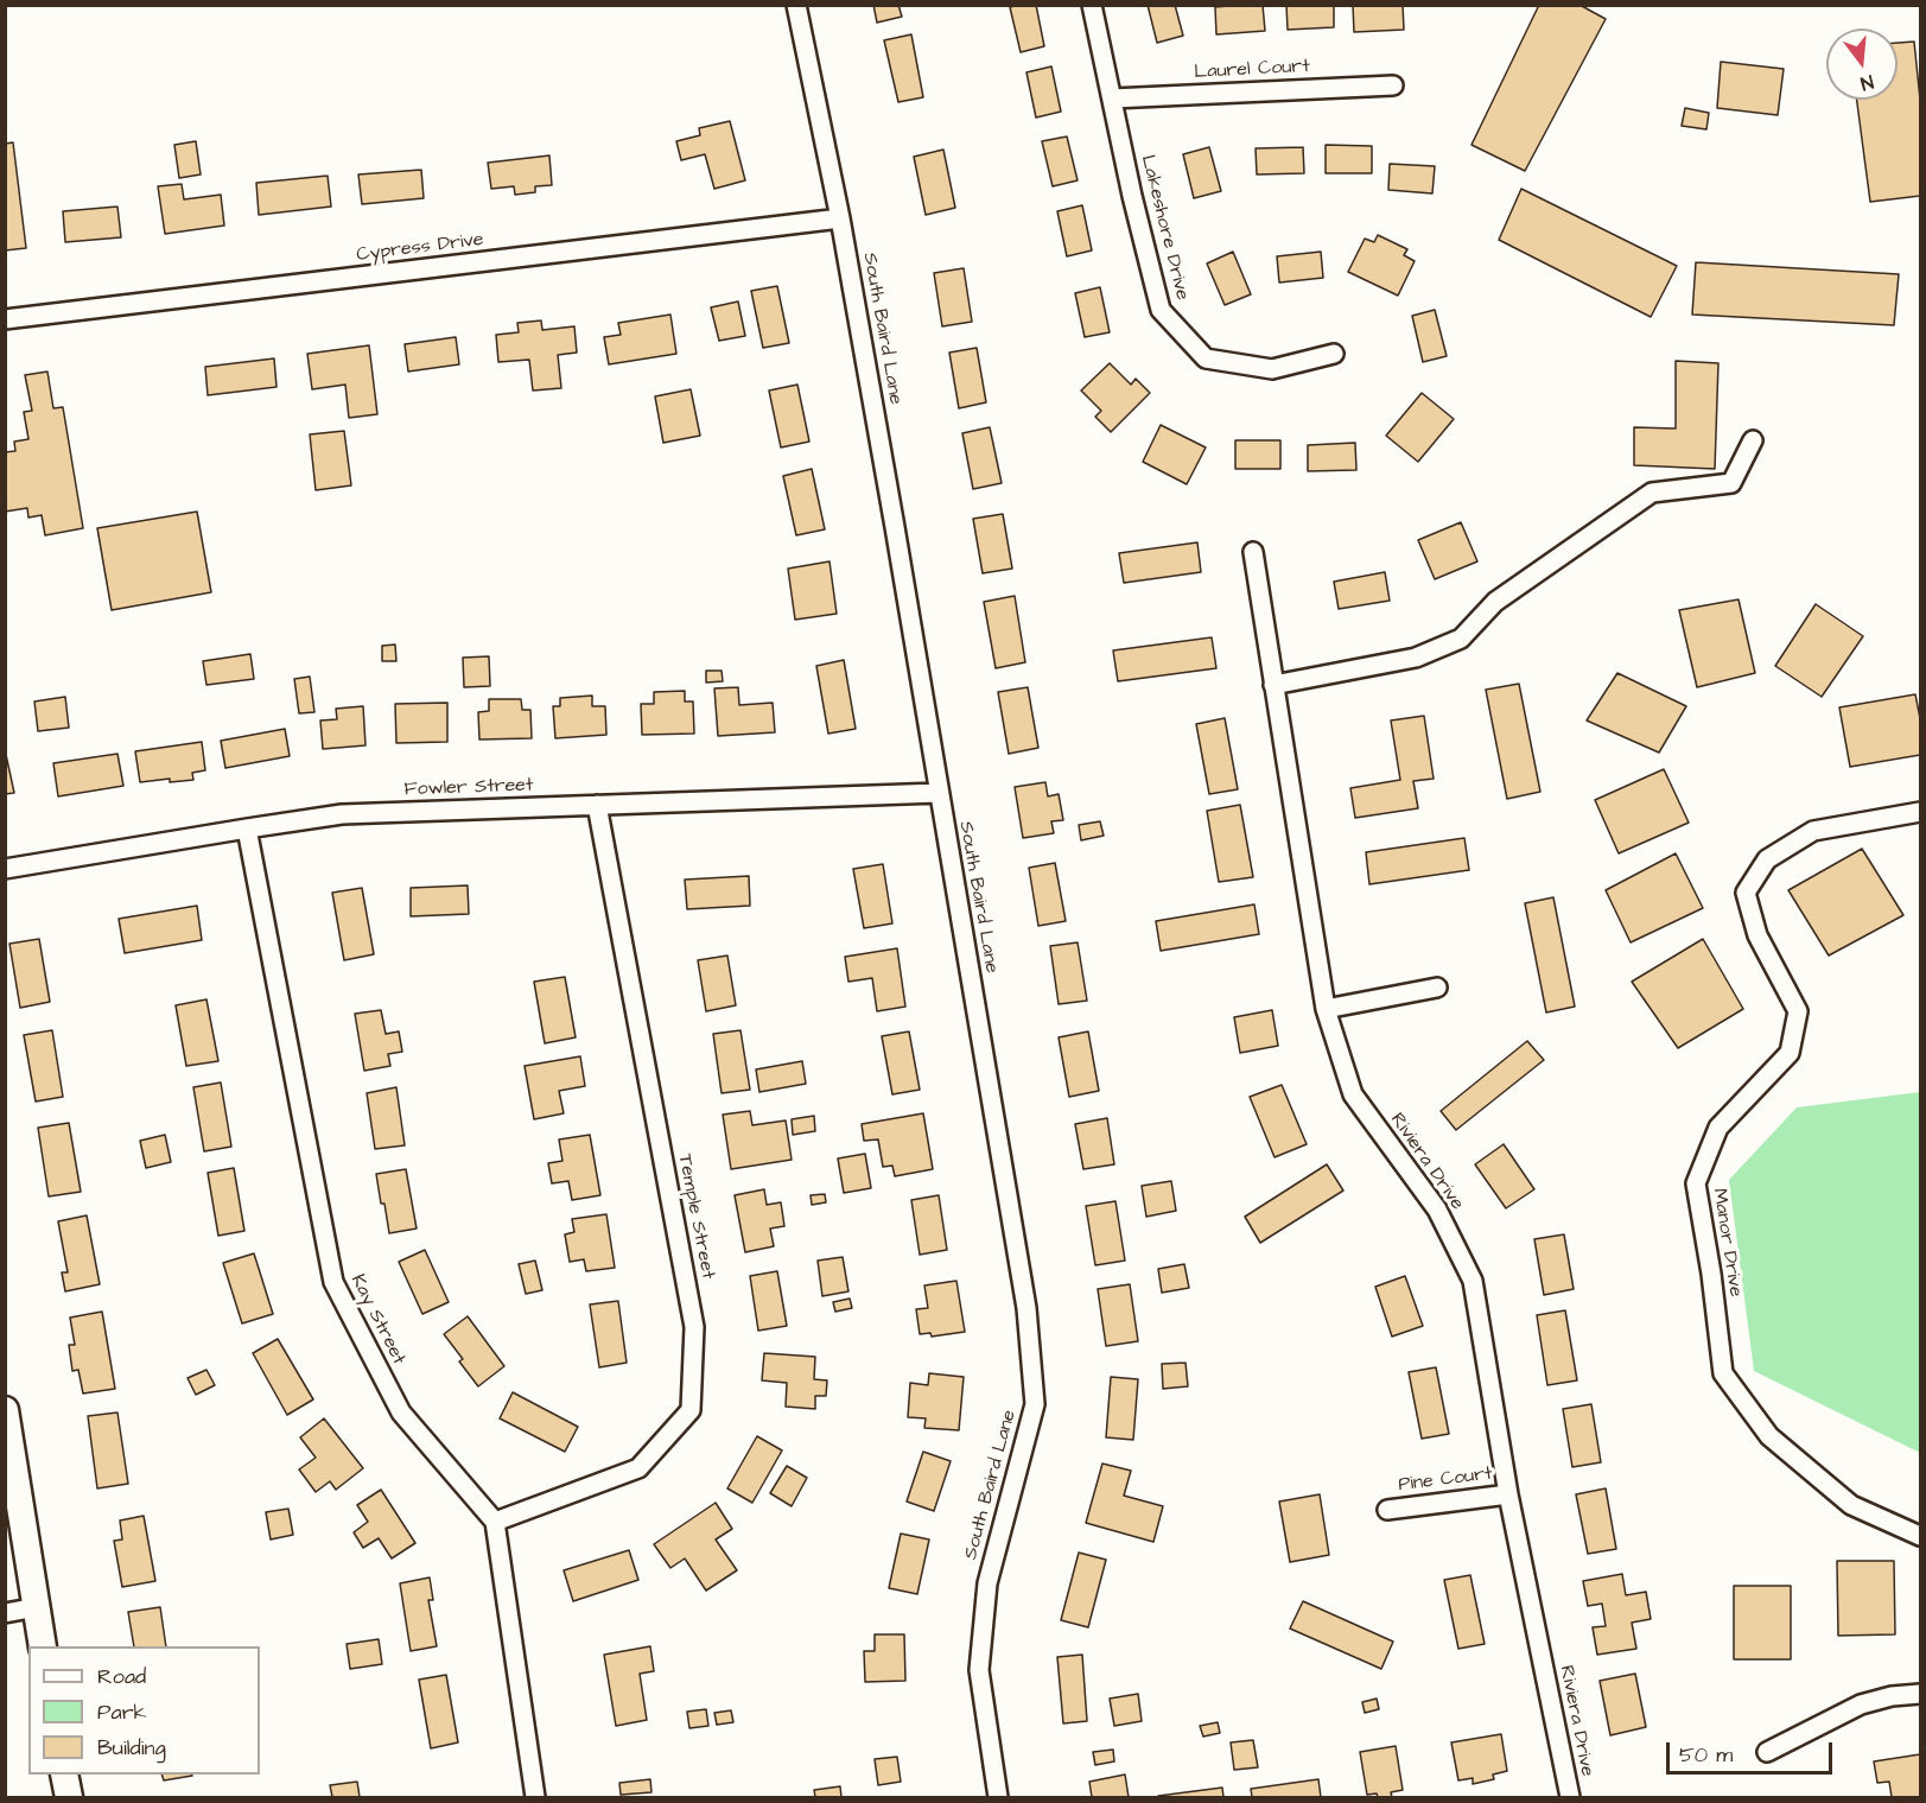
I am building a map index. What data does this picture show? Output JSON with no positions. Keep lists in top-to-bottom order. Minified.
{"streets":{"street":["Laurel Court","Lakeshore Drive","Cypress Drive","South Baird Lane","Fowler Street","Riviera Drive","Temple Street","Manor Drive","Kay Street","Pine Court"]},"crossings":[["Laurel Court","Lakeshore Drive"],["Cypress Drive","South Baird Lane"],["South Baird Lane","Fowler Street"],["Fowler Street","Temple Street"],["Fowler Street","Kay Street"],["Riviera Drive","Pine Court"],["Temple Street","Kay Street"]],"legend":["Road","Park","Building"],"scale_bar":"50 m","north":"bottom"}
